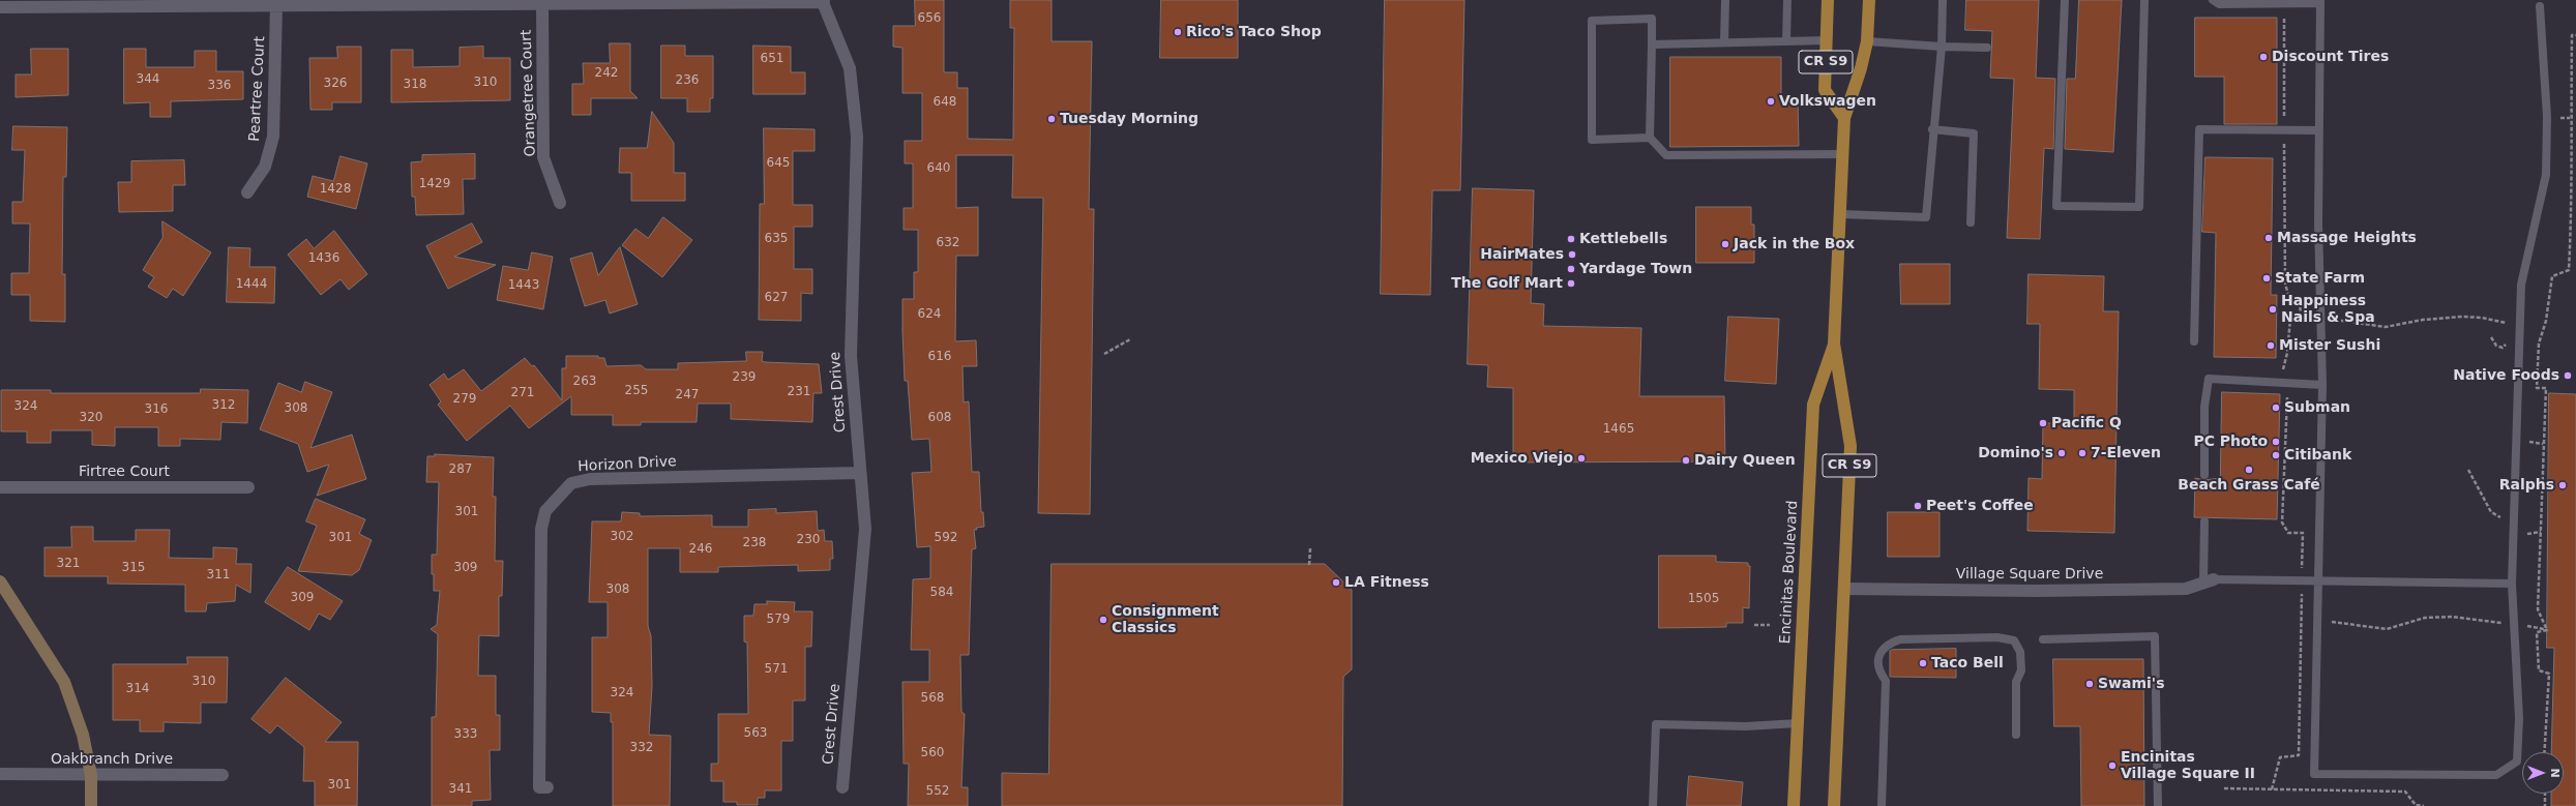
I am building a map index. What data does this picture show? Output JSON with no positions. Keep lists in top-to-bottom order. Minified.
{"streets":{"main road":["CR S9","Encinitas Boulevard"],"street":["Peartree Court","Orangetree Court","Crest Drive","Horizon Drive","Firtree Court","Village Square Drive","Oakbranch Drive"]},"crossings":[["CR S9","Encinitas Boulevard"],["Crest Drive","Horizon Drive"],["Encinitas Boulevard","Village Square Drive"]],"places":["Rico's Taco Shop","Discount Tires","Volkswagen","Tuesday Morning","Massage Heights","Kettlebells","Jack in the Box","HairMates","Yardage Town","State Farm","The Golf Mart","Happiness Nails & Spa","Mister Sushi","Native Foods","Subman","Pacific Q","PC Photo","Domino's","7-Eleven","Citibank","Mexico Viejo","Dairy Queen","Beach Grass Café","Ralphs","Peet's Coffee","LA Fitness","Consignment Classics","Taco Bell","Swami's","Encinitas Village Square II"],"house_numbers":["656","651","242","344","236","310","326","318","336","648","645","640","1429","1428","635","632","1436","1444","1443","627","624","616","239","263","255","231","271","247","279","312","324","308","316","320","608","1465","287","301","302","301","592","230","238","246","321","315","309","311","308","584","309","1505","579","571","310","314","324","568","563","333","332","560","301","341","552"],"north":"right"}
